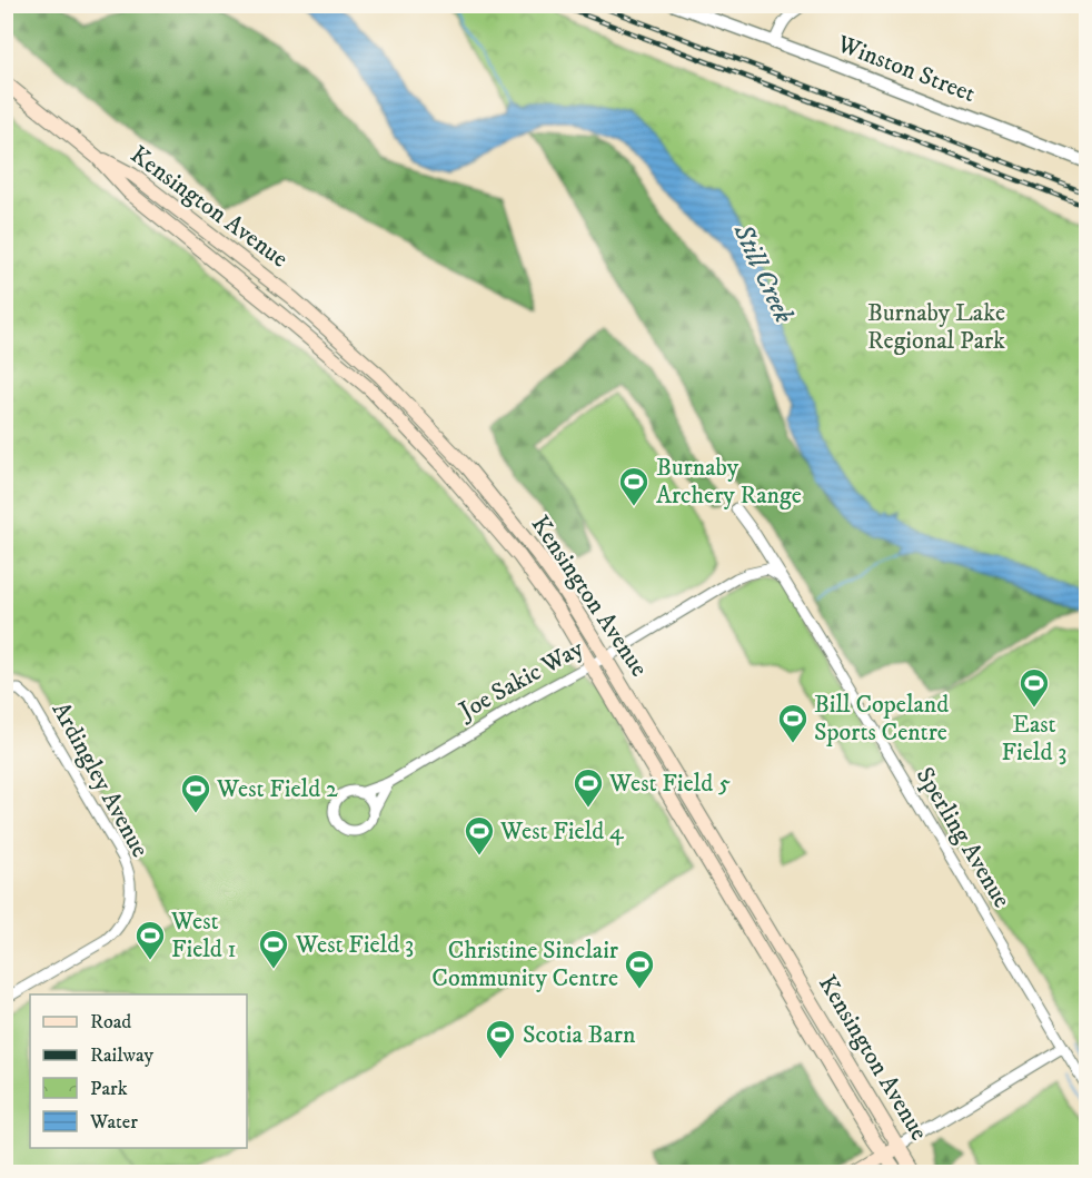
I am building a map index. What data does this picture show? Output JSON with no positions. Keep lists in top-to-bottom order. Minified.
{"streets":{"main road":["Kensington Avenue"],"street":["Winston Street","Joe Sakic Way","Ardingley Avenue","Sperling Avenue"]},"crossings":[["Kensington Avenue","Joe Sakic Way"],["Joe Sakic Way","Sperling Avenue"]],"water":["Still Creek"],"parks":["Burnaby Lake Regional Park"],"places":{"sports":["Burnaby Archery Range","East Field 3","Bill Copeland Sports Centre","West Field 5","West Field 2","West Field 4","West Field 1","West Field 3","Christine Sinclair Community Centre","Scotia Barn"]},"legend":["Road","Railway","Park","Water"]}
